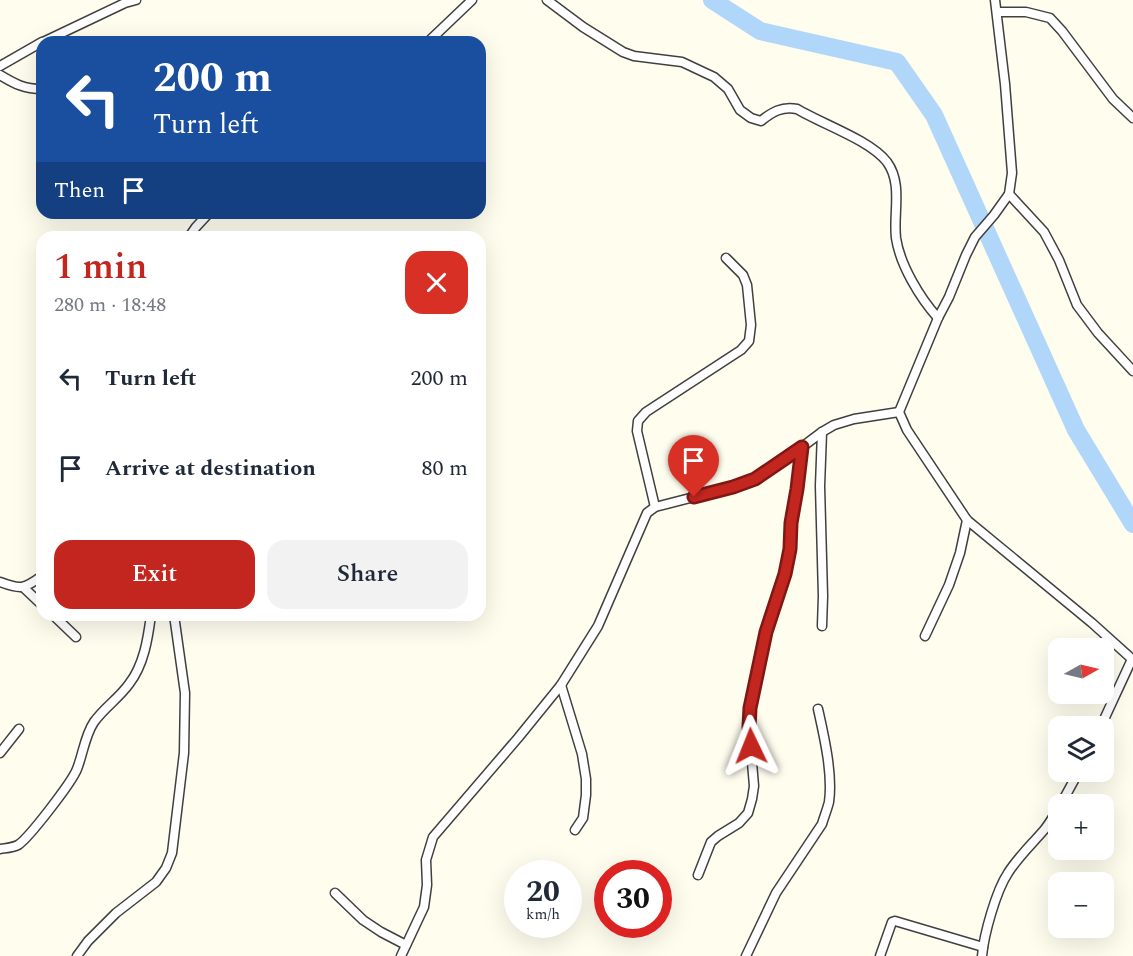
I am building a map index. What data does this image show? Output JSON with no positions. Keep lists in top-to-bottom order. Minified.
{"north":"right","page":{"turn":["200 m","Turn left"],"then":"Then","heading":["1 min","280 m · 18:48"],"list":[{"name":"Turn left","value":"200 m"},{"name":"Arrive at destination","value":"80 m"}],"buttons":["Exit","Share"],"map_buttons":["+","−"],"speed":"20 km/h","limit":"30"}}
